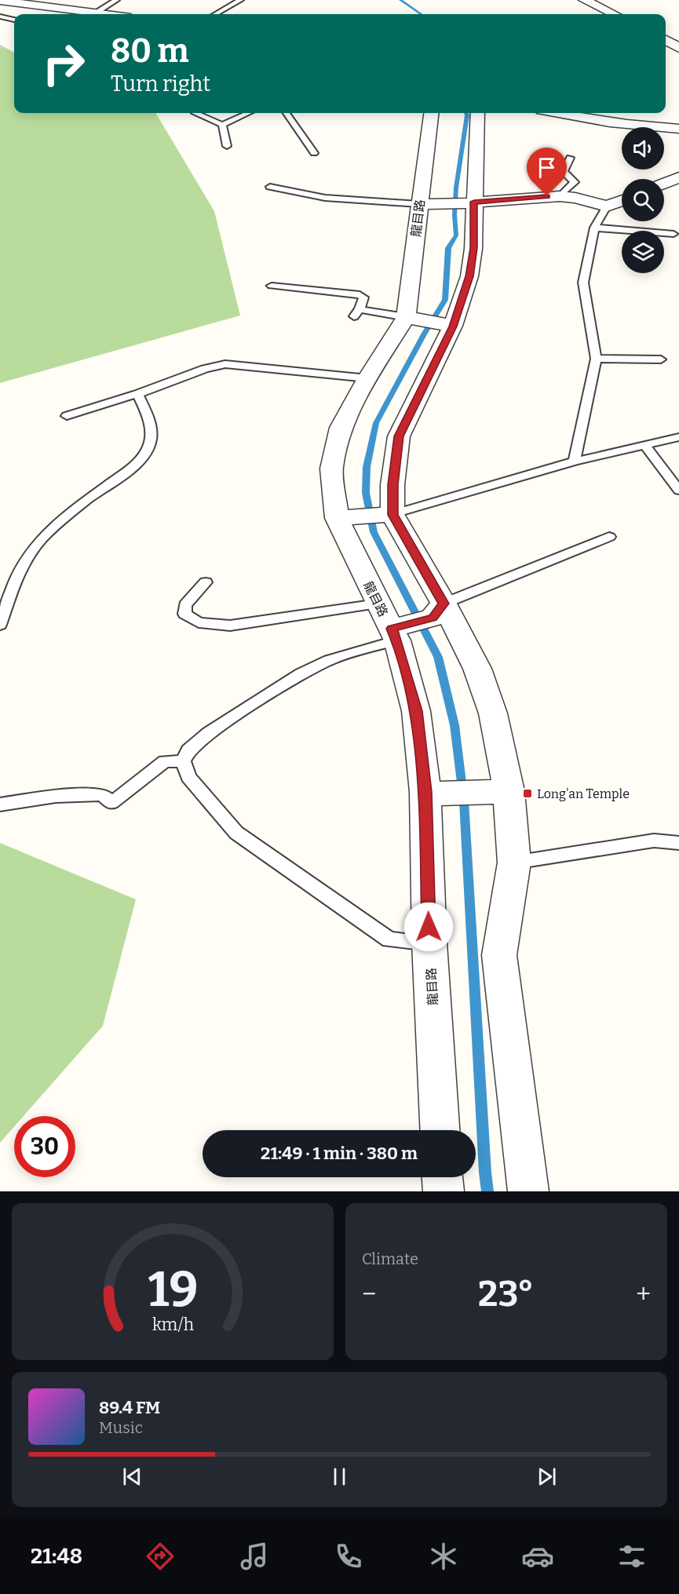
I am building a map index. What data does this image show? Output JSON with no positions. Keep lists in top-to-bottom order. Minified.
{"streets":{"street":["龍目路"]},"places":{"transit":["Long'an Temple"]},"page":{"turn":["80 m","Turn right"],"limit":"30","trip":"21:49 · 1 min · 380 m","tile":"Climate","heat":["−","23°","+"],"song":["89.4 FM","Music"],"tabs":"21:48","gauge":["19","km/h"]}}
